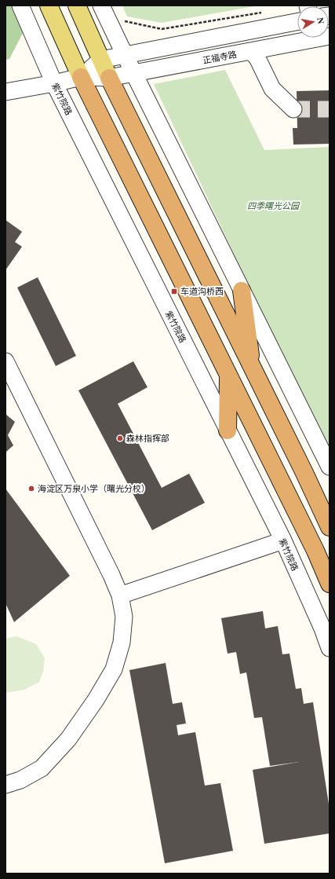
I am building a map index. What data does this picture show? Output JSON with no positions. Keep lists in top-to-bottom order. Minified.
{"streets":{"street":["正福寺路","紫竹院路"]},"parks":["四季曙光公园"],"places":{"transit":["车道沟桥西"],"other":["森林指挥部","海淀区万泉小学（曙光分校）"]},"north":"right"}
